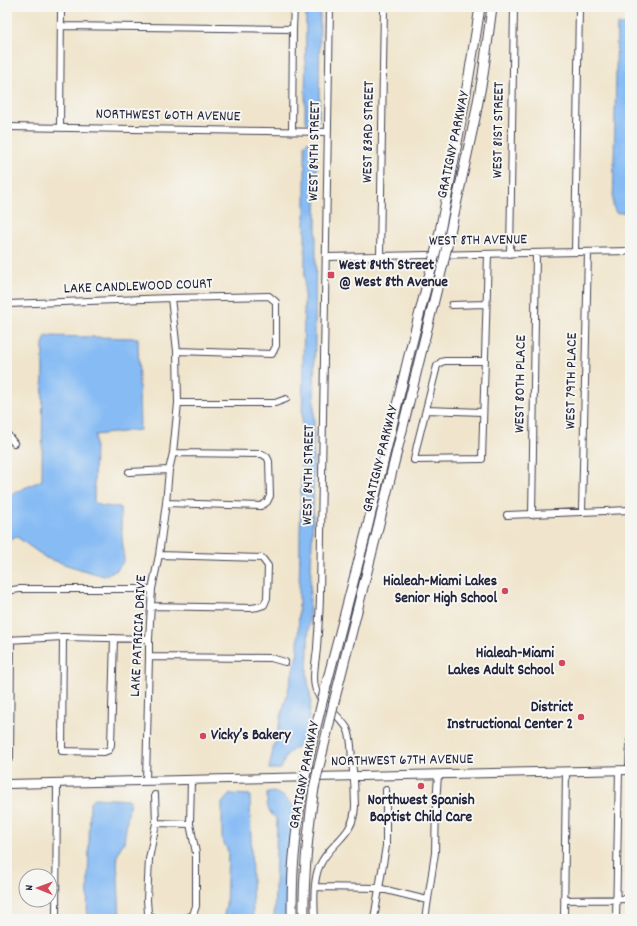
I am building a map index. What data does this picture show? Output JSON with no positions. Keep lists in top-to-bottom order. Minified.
{"streets":{"highway":["GRATIGNY PARKWAY"],"main road":["NORTHWEST 67TH AVENUE"],"street":["NORTHWEST 60TH AVENUE","WEST 81ST STREET","WEST 83RD STREET","WEST 84TH STREET","WEST 8TH AVENUE","LAKE CANDLEWOOD COURT","WEST 79TH PLACE","WEST 80TH PLACE","LAKE PATRICIA DRIVE"]},"crossings":[["NORTHWEST 60TH AVENUE","WEST 84TH STREET"],["WEST 81ST STREET","WEST 8TH AVENUE"],["WEST 83RD STREET","WEST 8TH AVENUE"],["WEST 84TH STREET","WEST 8TH AVENUE"],["WEST 84TH STREET","NORTHWEST 67TH AVENUE"],["WEST 8TH AVENUE","WEST 79TH PLACE"],["WEST 8TH AVENUE","WEST 80TH PLACE"],["LAKE CANDLEWOOD COURT","LAKE PATRICIA DRIVE"],["LAKE PATRICIA DRIVE","NORTHWEST 67TH AVENUE"]],"places":{"transit":["West 84th Street @ West 8th Avenue"],"other":["Hialeah-Miami Lakes Senior High School","Hialeah-Miami Lakes Adult School","District Instructional Center 2","Vicky’s Bakery","Northwest Spanish Baptist Child Care"]},"north":"left"}
